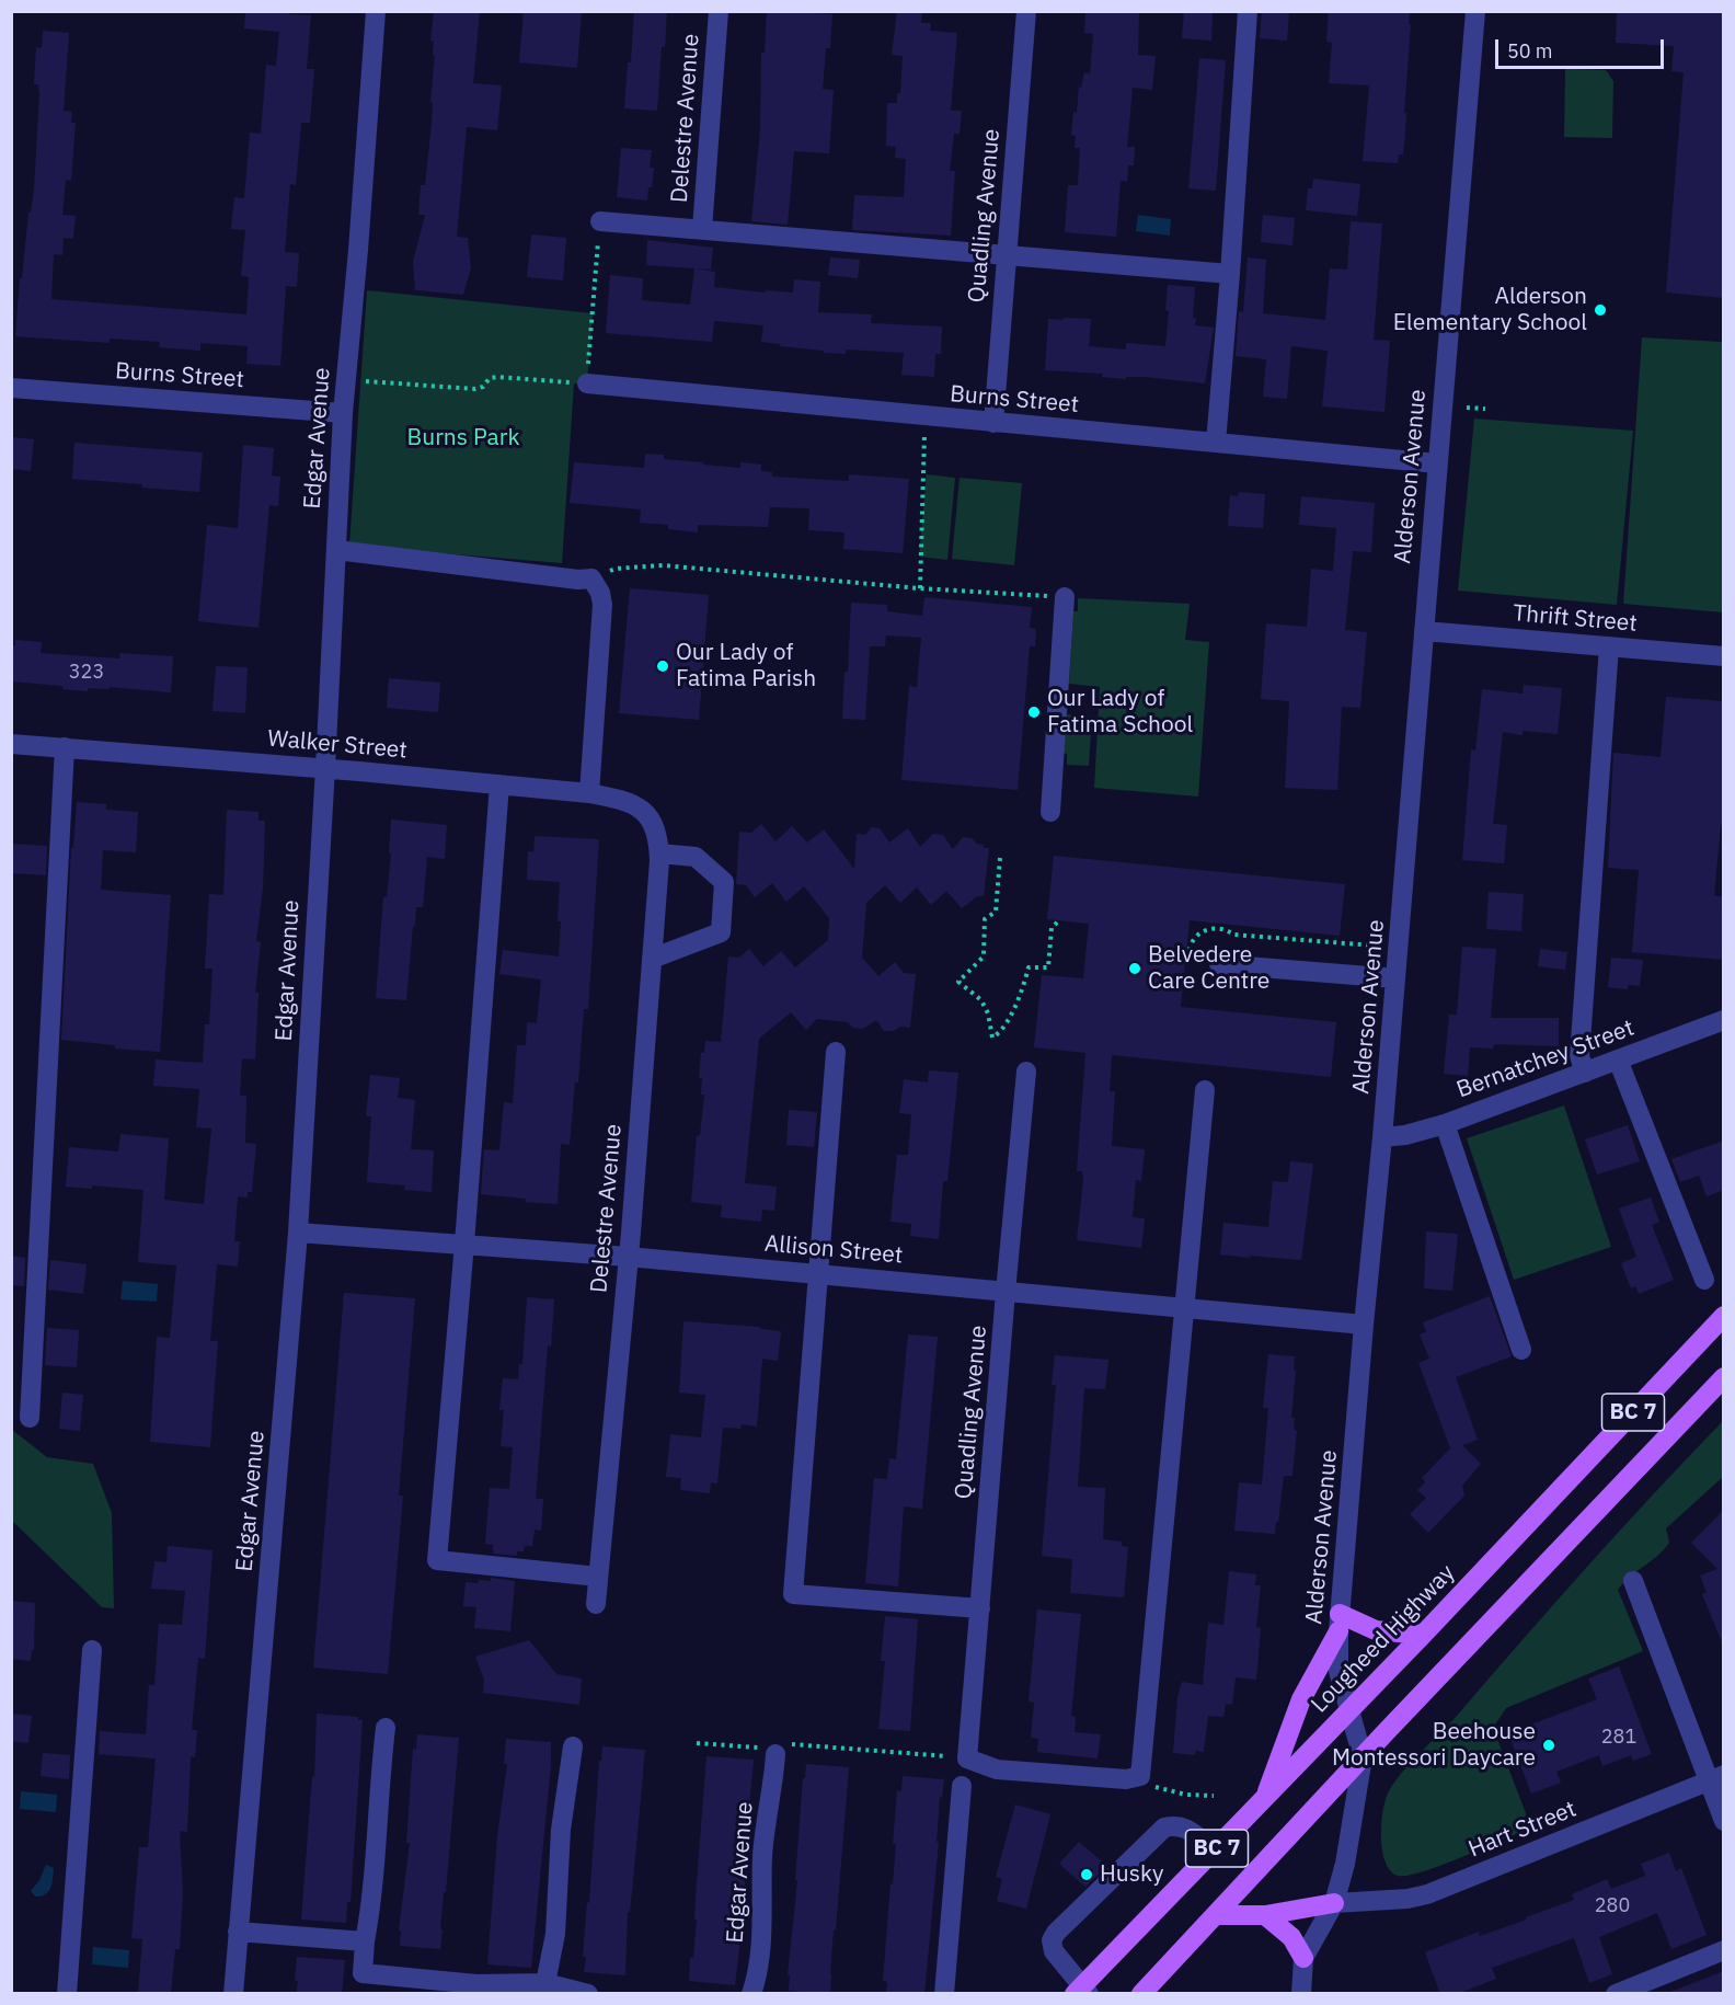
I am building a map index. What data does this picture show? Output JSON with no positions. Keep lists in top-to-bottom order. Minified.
{"streets":{"main road":["BC 7","Lougheed Highway"],"street":["Delestre Avenue","Quadling Avenue","Burns Street","Edgar Avenue","Alderson Avenue","Thrift Street","Walker Street","Bernatchey Street","Allison Street","Hart Street"]},"crossings":[["Delestre Avenue","Walker Street"],["Delestre Avenue","Allison Street"],["Quadling Avenue","Burns Street"],["Quadling Avenue","Allison Street"],["Burns Street","Edgar Avenue"],["Burns Street","Alderson Avenue"],["Edgar Avenue","Walker Street"],["Edgar Avenue","Allison Street"],["Alderson Avenue","Thrift Street"],["Alderson Avenue","Bernatchey Street"],["Alderson Avenue","Allison Street"],["Alderson Avenue","BC 7"],["Alderson Avenue","Lougheed Highway"],["Alderson Avenue","Hart Street"]],"parks":["Burns Park"],"places":["Alderson Elementary School","Our Lady of Fatima Parish","Our Lady of Fatima School","Belvedere Care Centre","Beehouse Montessori Daycare","Husky"],"house_numbers":["323","281","280"],"scale_bar":"50 m"}
